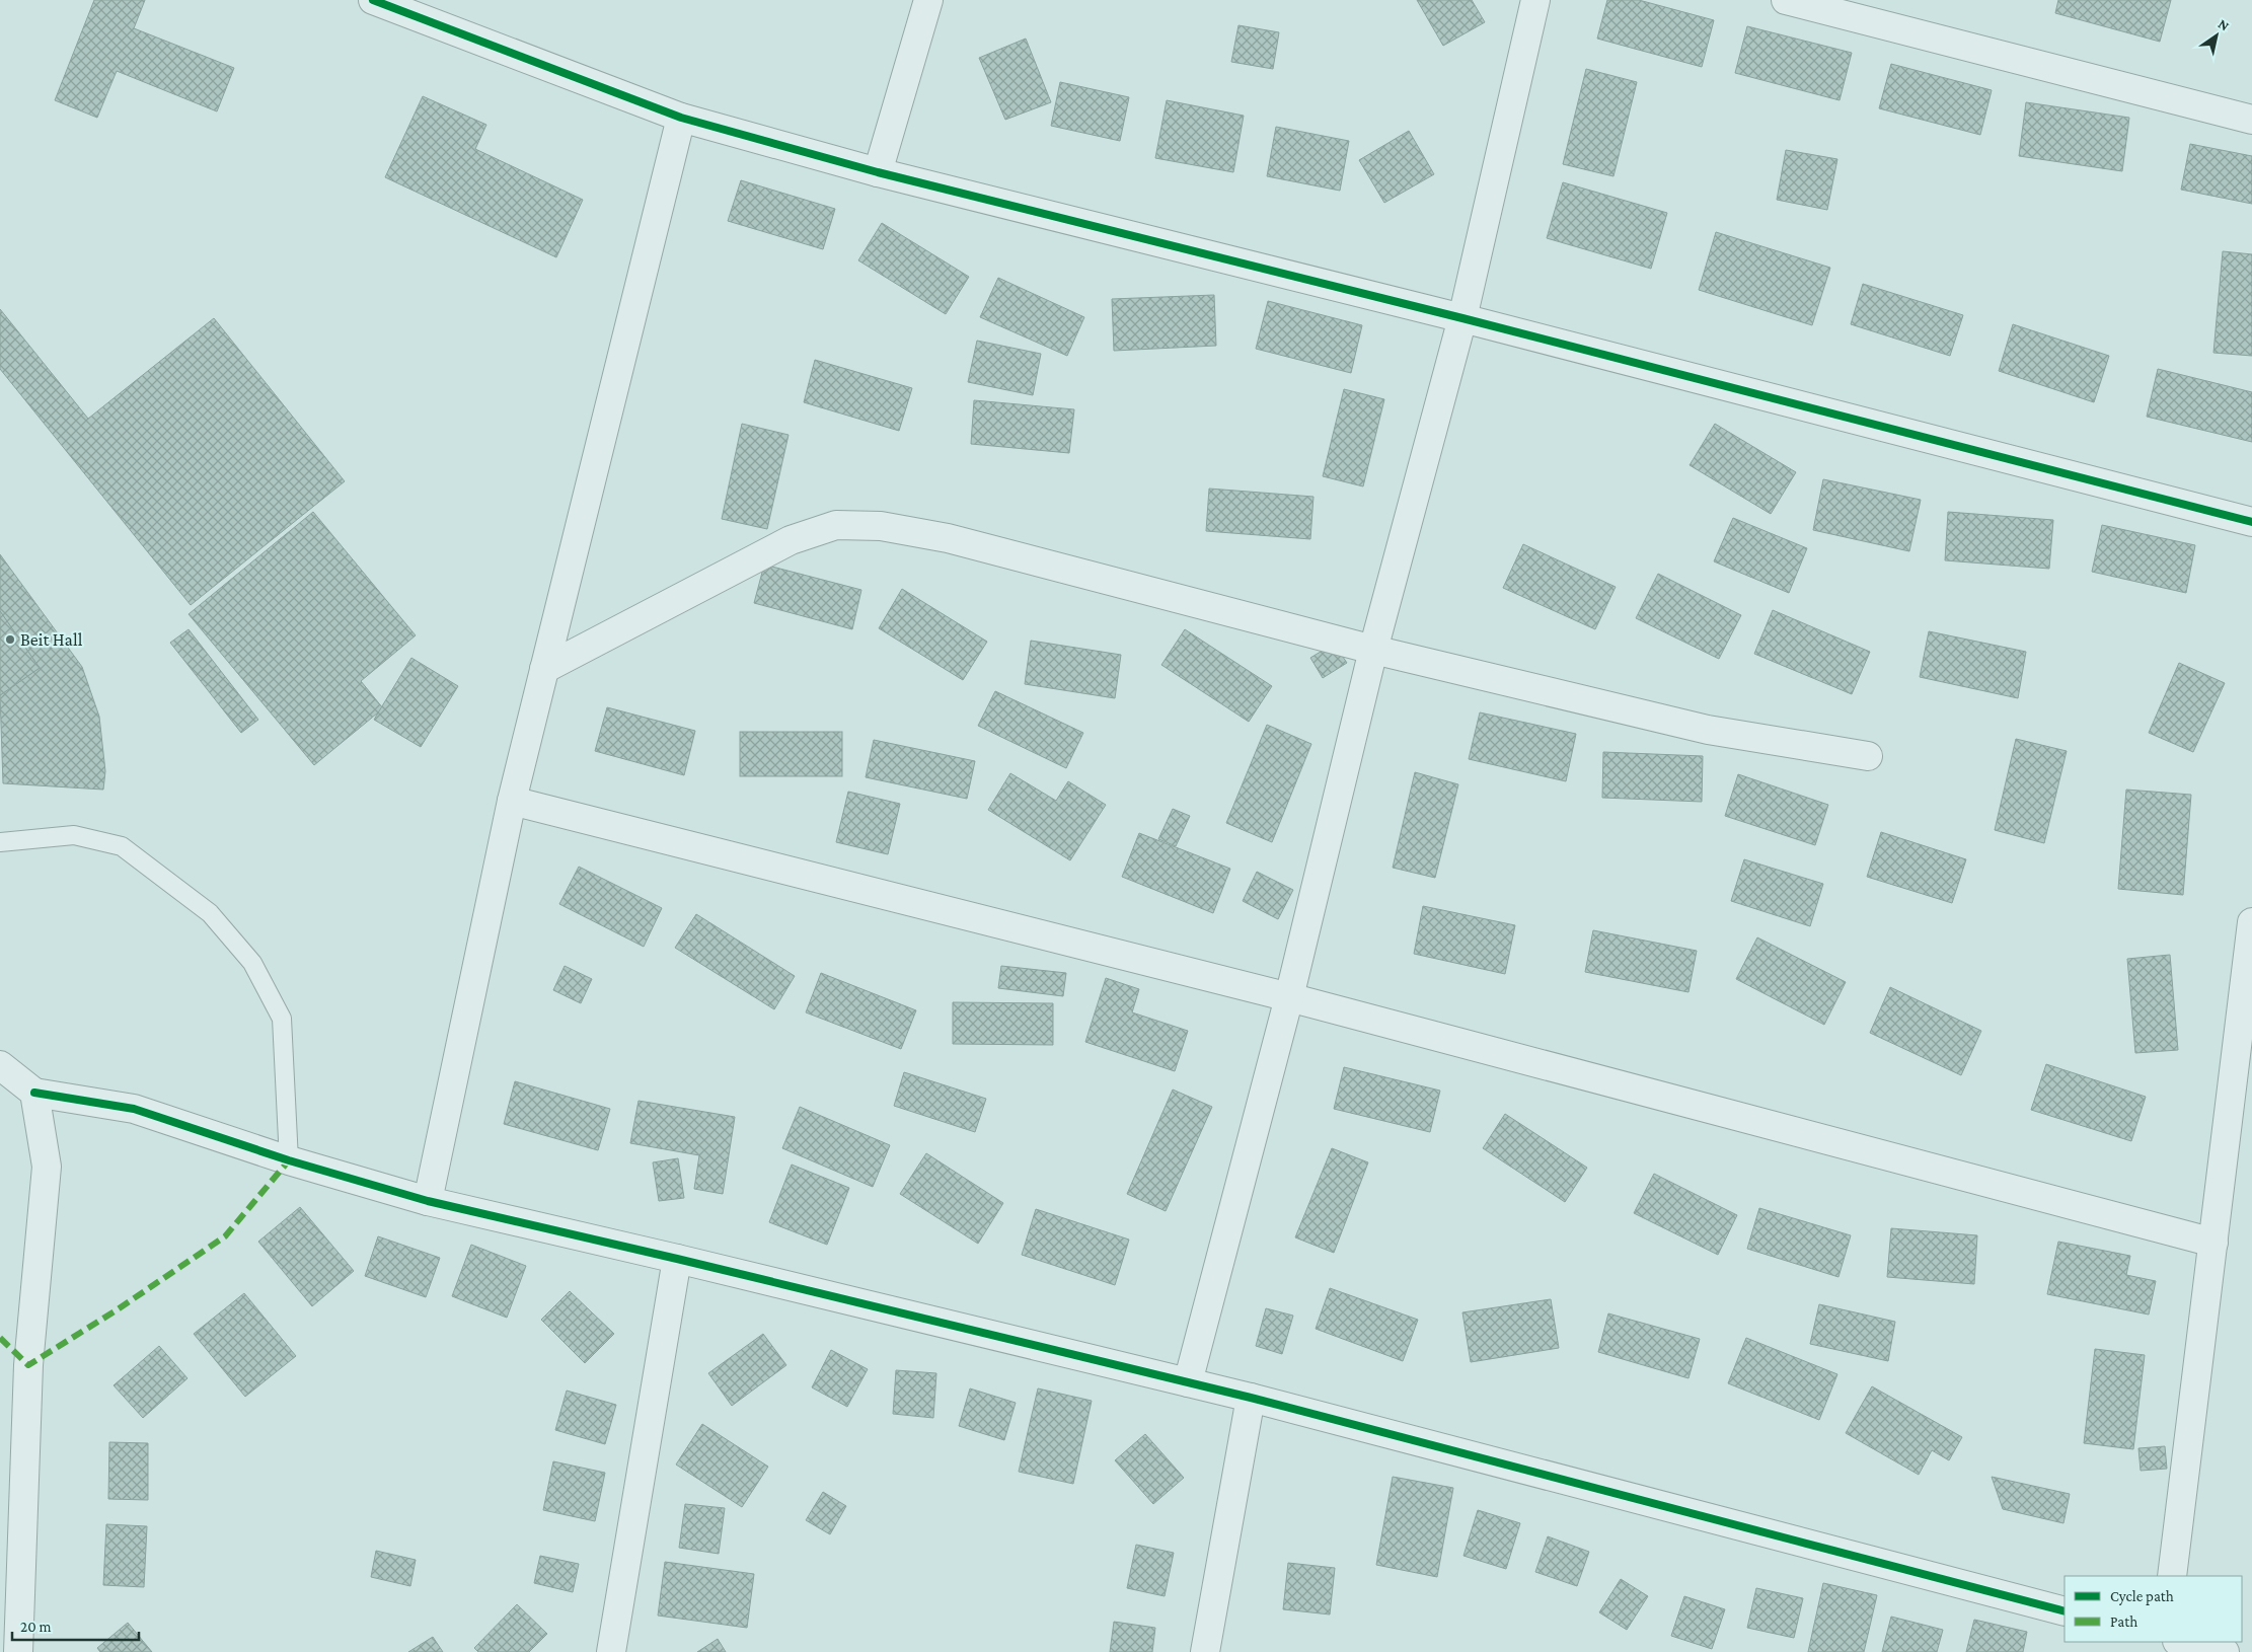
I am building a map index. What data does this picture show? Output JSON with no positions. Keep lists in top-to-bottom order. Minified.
{"places":["Beit Hall"],"legend":["Cycle path","Path"],"scale_bar":"20 m","north":"top right"}
